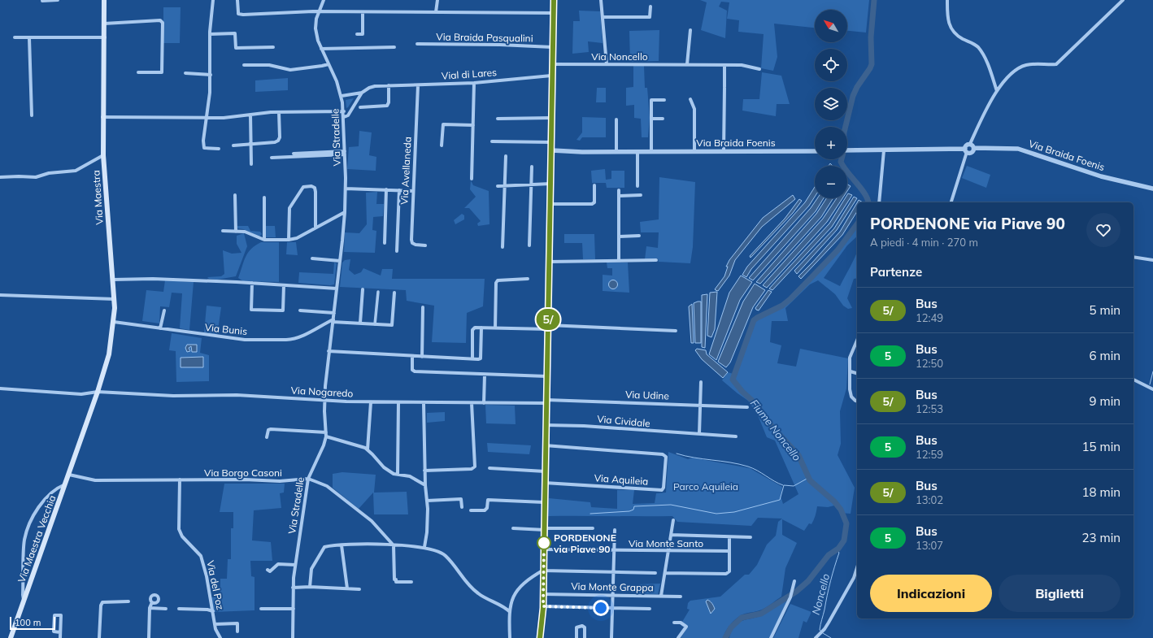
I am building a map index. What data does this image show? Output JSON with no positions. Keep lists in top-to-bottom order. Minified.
{"streets":{"main road":["Via Maestra","Via Maestra Vecchia"],"street":["Via Braida Pasqualini","Via Noncello","Vial di Lares","Via Stradelle","Via Braida Foenis","Via Avellaneda","Via Bunis","Via Nogaredo","Via Udine","Via Cividale","Via Borgo Casoni","Via Aquileia","Via Monte Santo","Via del Poz","Via Monte Grappa"]},"crossings":[["Vial di Lares","Via Stradelle"],["Vial di Lares","Via Avellaneda"],["Via Stradelle","Via Bunis"],["Via Stradelle","Via Nogaredo"],["Via Stradelle","Via Borgo Casoni"],["Via Maestra","Via Bunis"],["Via Maestra","Via Nogaredo"],["Via Maestra","Via Maestra Vecchia"],["Via Nogaredo","Via Udine"],["Via Nogaredo","Via Maestra Vecchia"],["Via Borgo Casoni","Via Maestra Vecchia"],["Via Borgo Casoni","Via del Poz"]],"water":["Fiume Noncello","Noncello"],"parks":["Parco Aquileia"],"places":["PORDENONE via Piave 90"],"lines":["bus line 5/"],"scale_bar":"100 m","north":"top left","page":{"on_map":"5/","map_buttons":["+","−"],"heading":[["PORDENONE via Piave 90","A piedi · 4 min · 270 m"],"Partenze"],"list":[{"mark":"5/","name":"Bus","note":"12:49","value":"5 min"},{"mark":"5","name":"Bus","note":"12:50","value":"6 min"},{"mark":"5/","name":"Bus","note":"12:53","value":"9 min"},{"mark":"5","name":"Bus","note":"12:59","value":"15 min"},{"mark":"5/","name":"Bus","note":"13:02","value":"18 min"},{"mark":"5","name":"Bus","note":"13:07","value":"23 min"}],"buttons":["Indicazioni","Biglietti"],"scale":"100 m"}}
